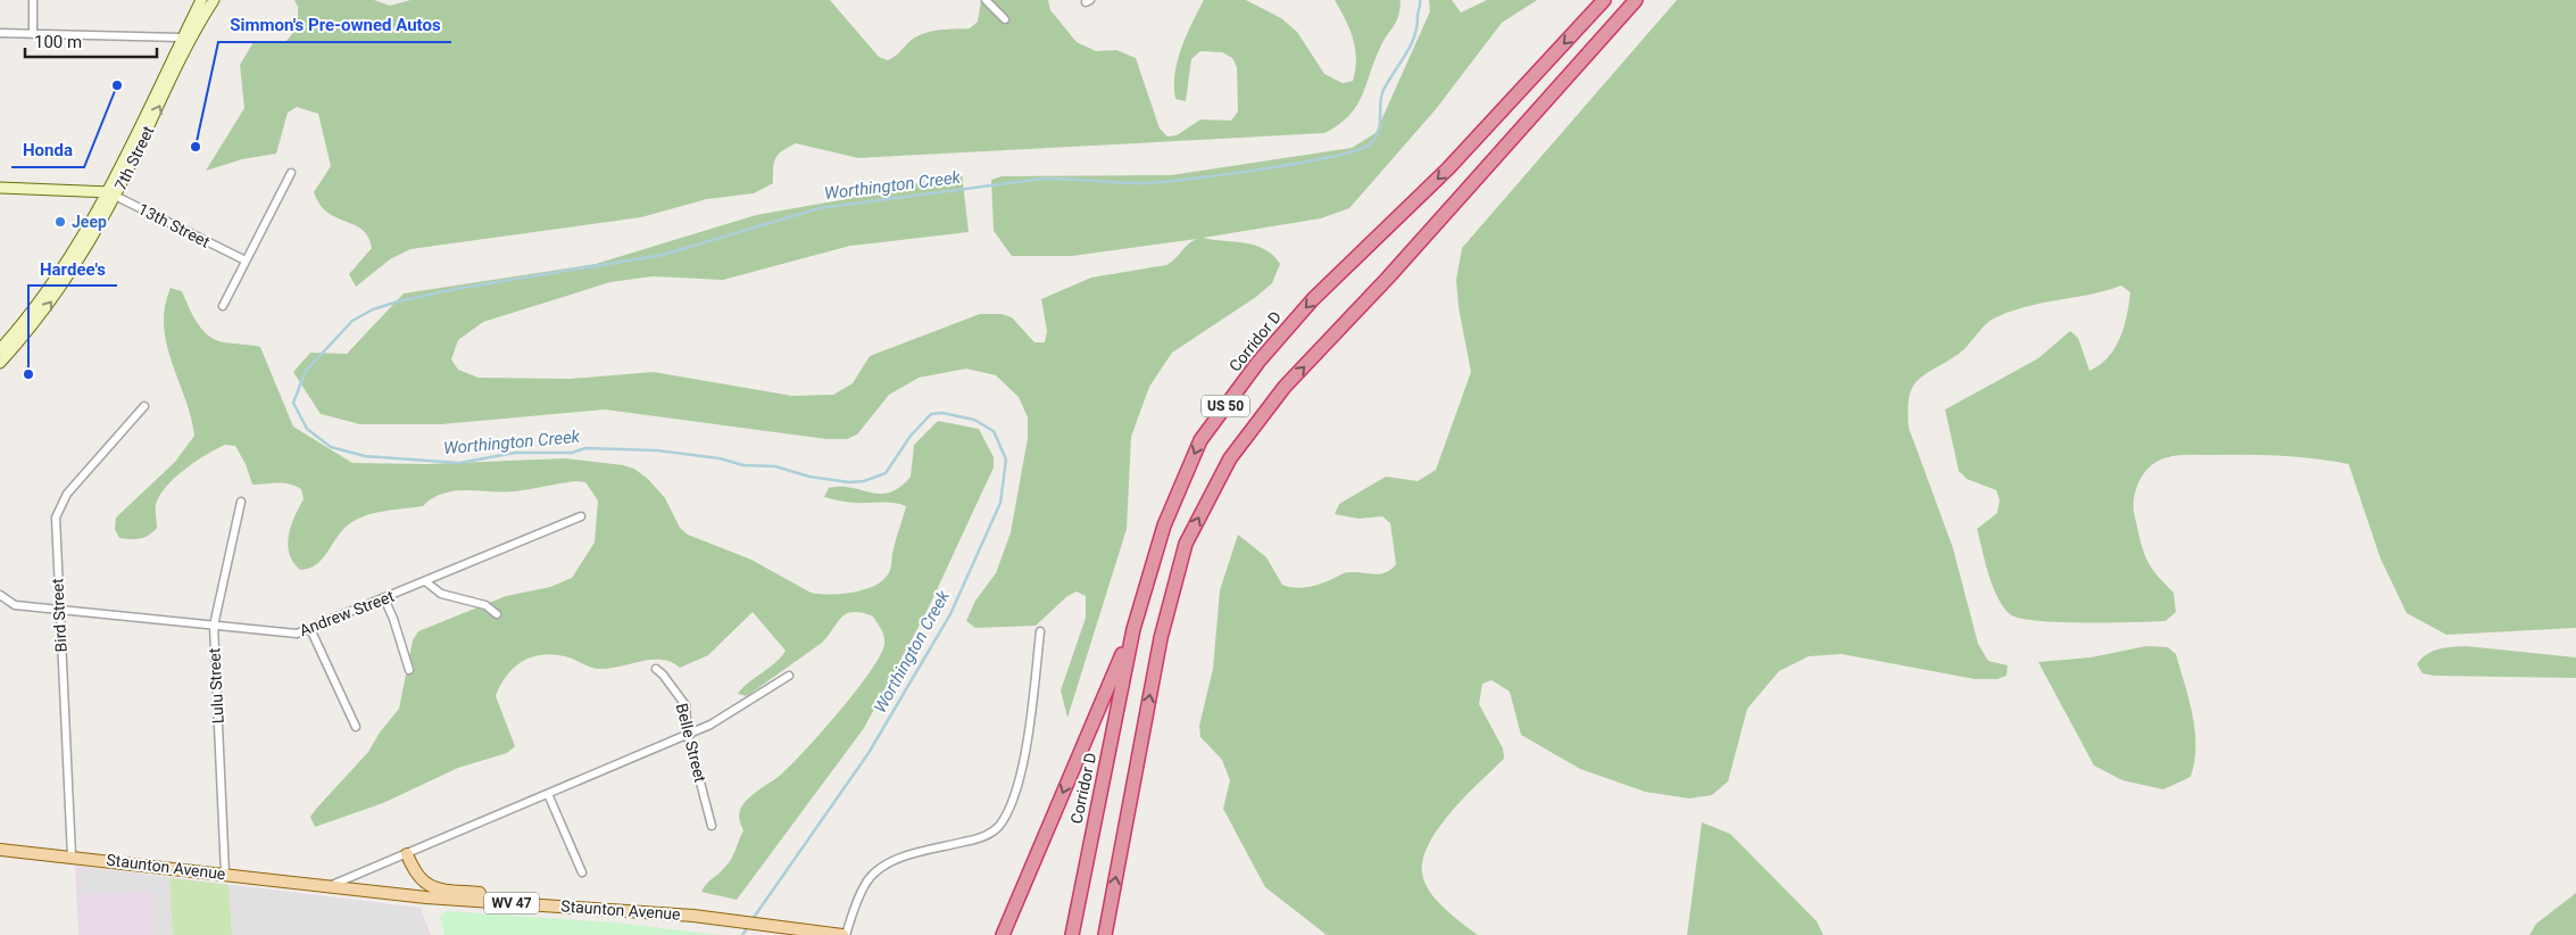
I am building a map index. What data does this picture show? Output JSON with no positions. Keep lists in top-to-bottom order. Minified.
{"streets":{"highway":["Corridor D","US 50"],"main road":["7th Street","13th Street","Staunton Avenue","WV 47"],"street":["Andrew Street","Bird Street","Lulu Street","Belle Street"]},"crossings":[["7th Street","13th Street"],["Andrew Street","Bird Street"],["Andrew Street","Lulu Street"],["Bird Street","Staunton Avenue"],["Lulu Street","Staunton Avenue"],["Belle Street","Staunton Avenue"]],"water":["Worthington Creek"],"places":["Honda","Simmon's Pre-owned Autos","Jeep","Hardee's"],"scale_bar":"100 m"}
